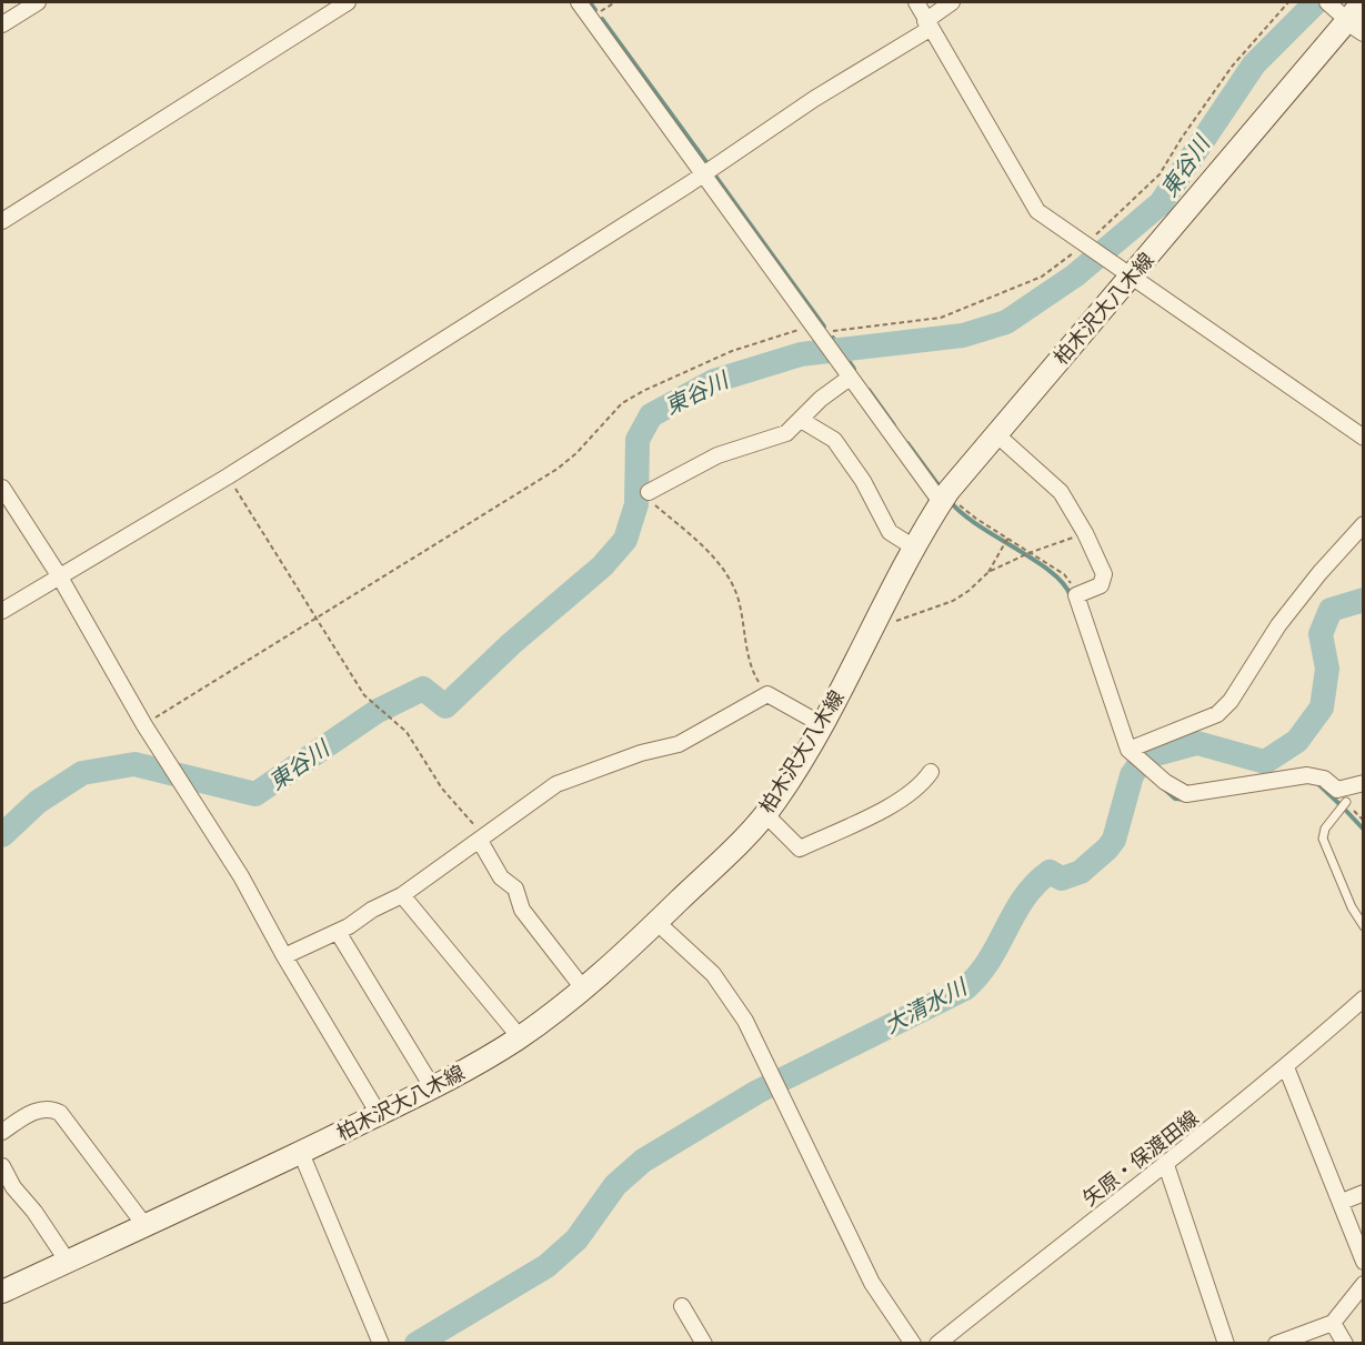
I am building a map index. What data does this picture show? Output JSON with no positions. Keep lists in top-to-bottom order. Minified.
{"streets":{"main road":["柏木沢大八木線"],"street":["矢原・保渡田線"]},"water":["東谷川","大清水川"]}
